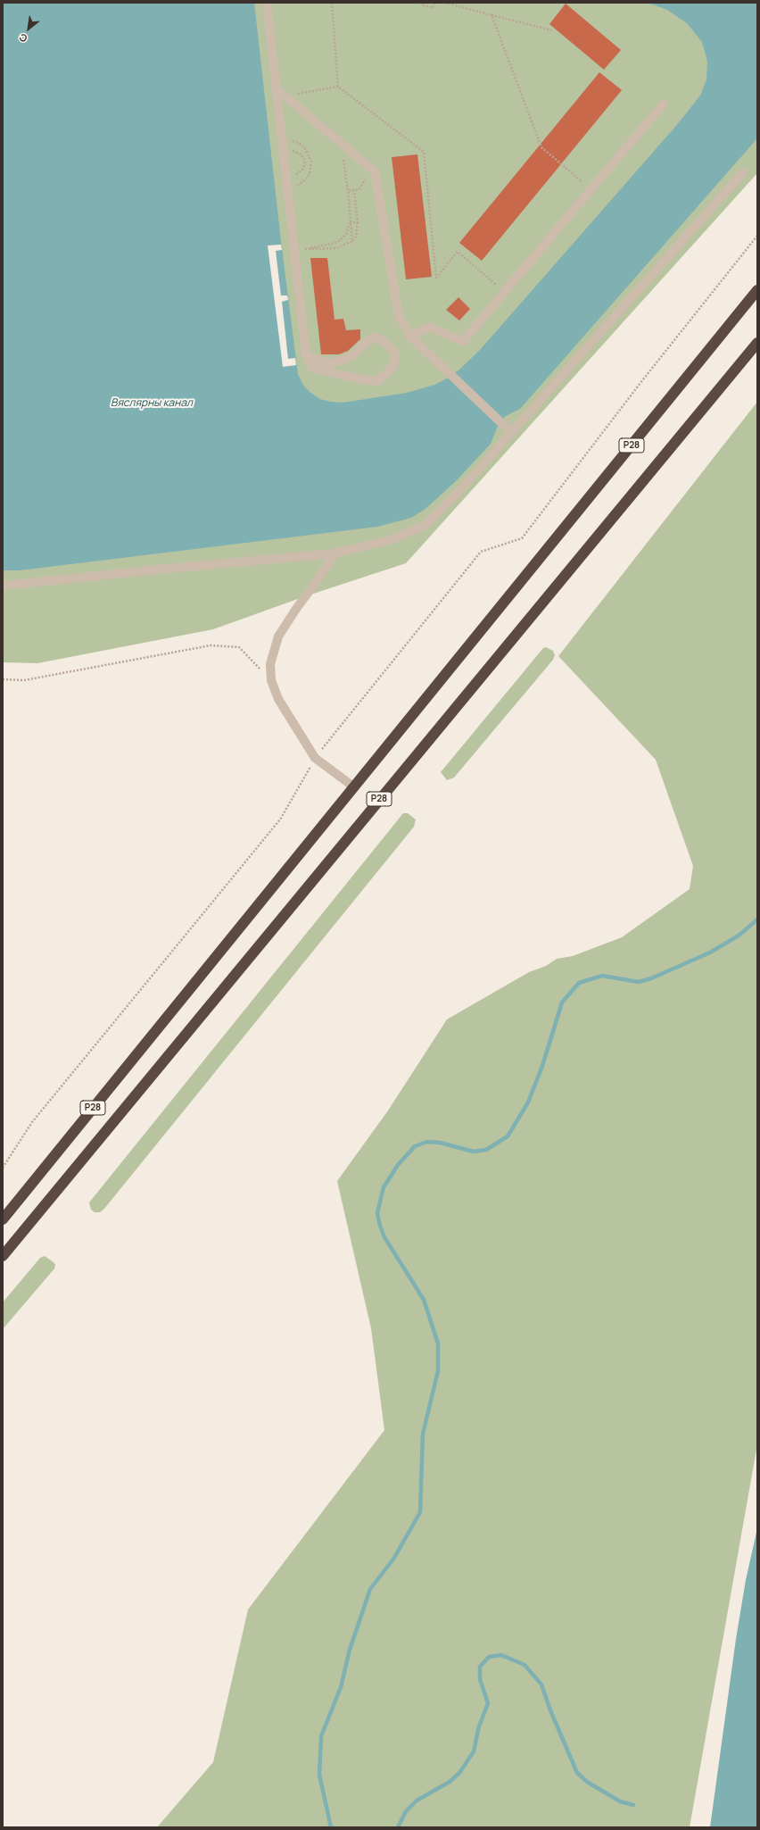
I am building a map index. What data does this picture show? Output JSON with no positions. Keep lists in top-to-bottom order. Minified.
{"streets":{"highway":["Р28"]},"water":["Вяслярны канал"],"north":"bottom left"}
